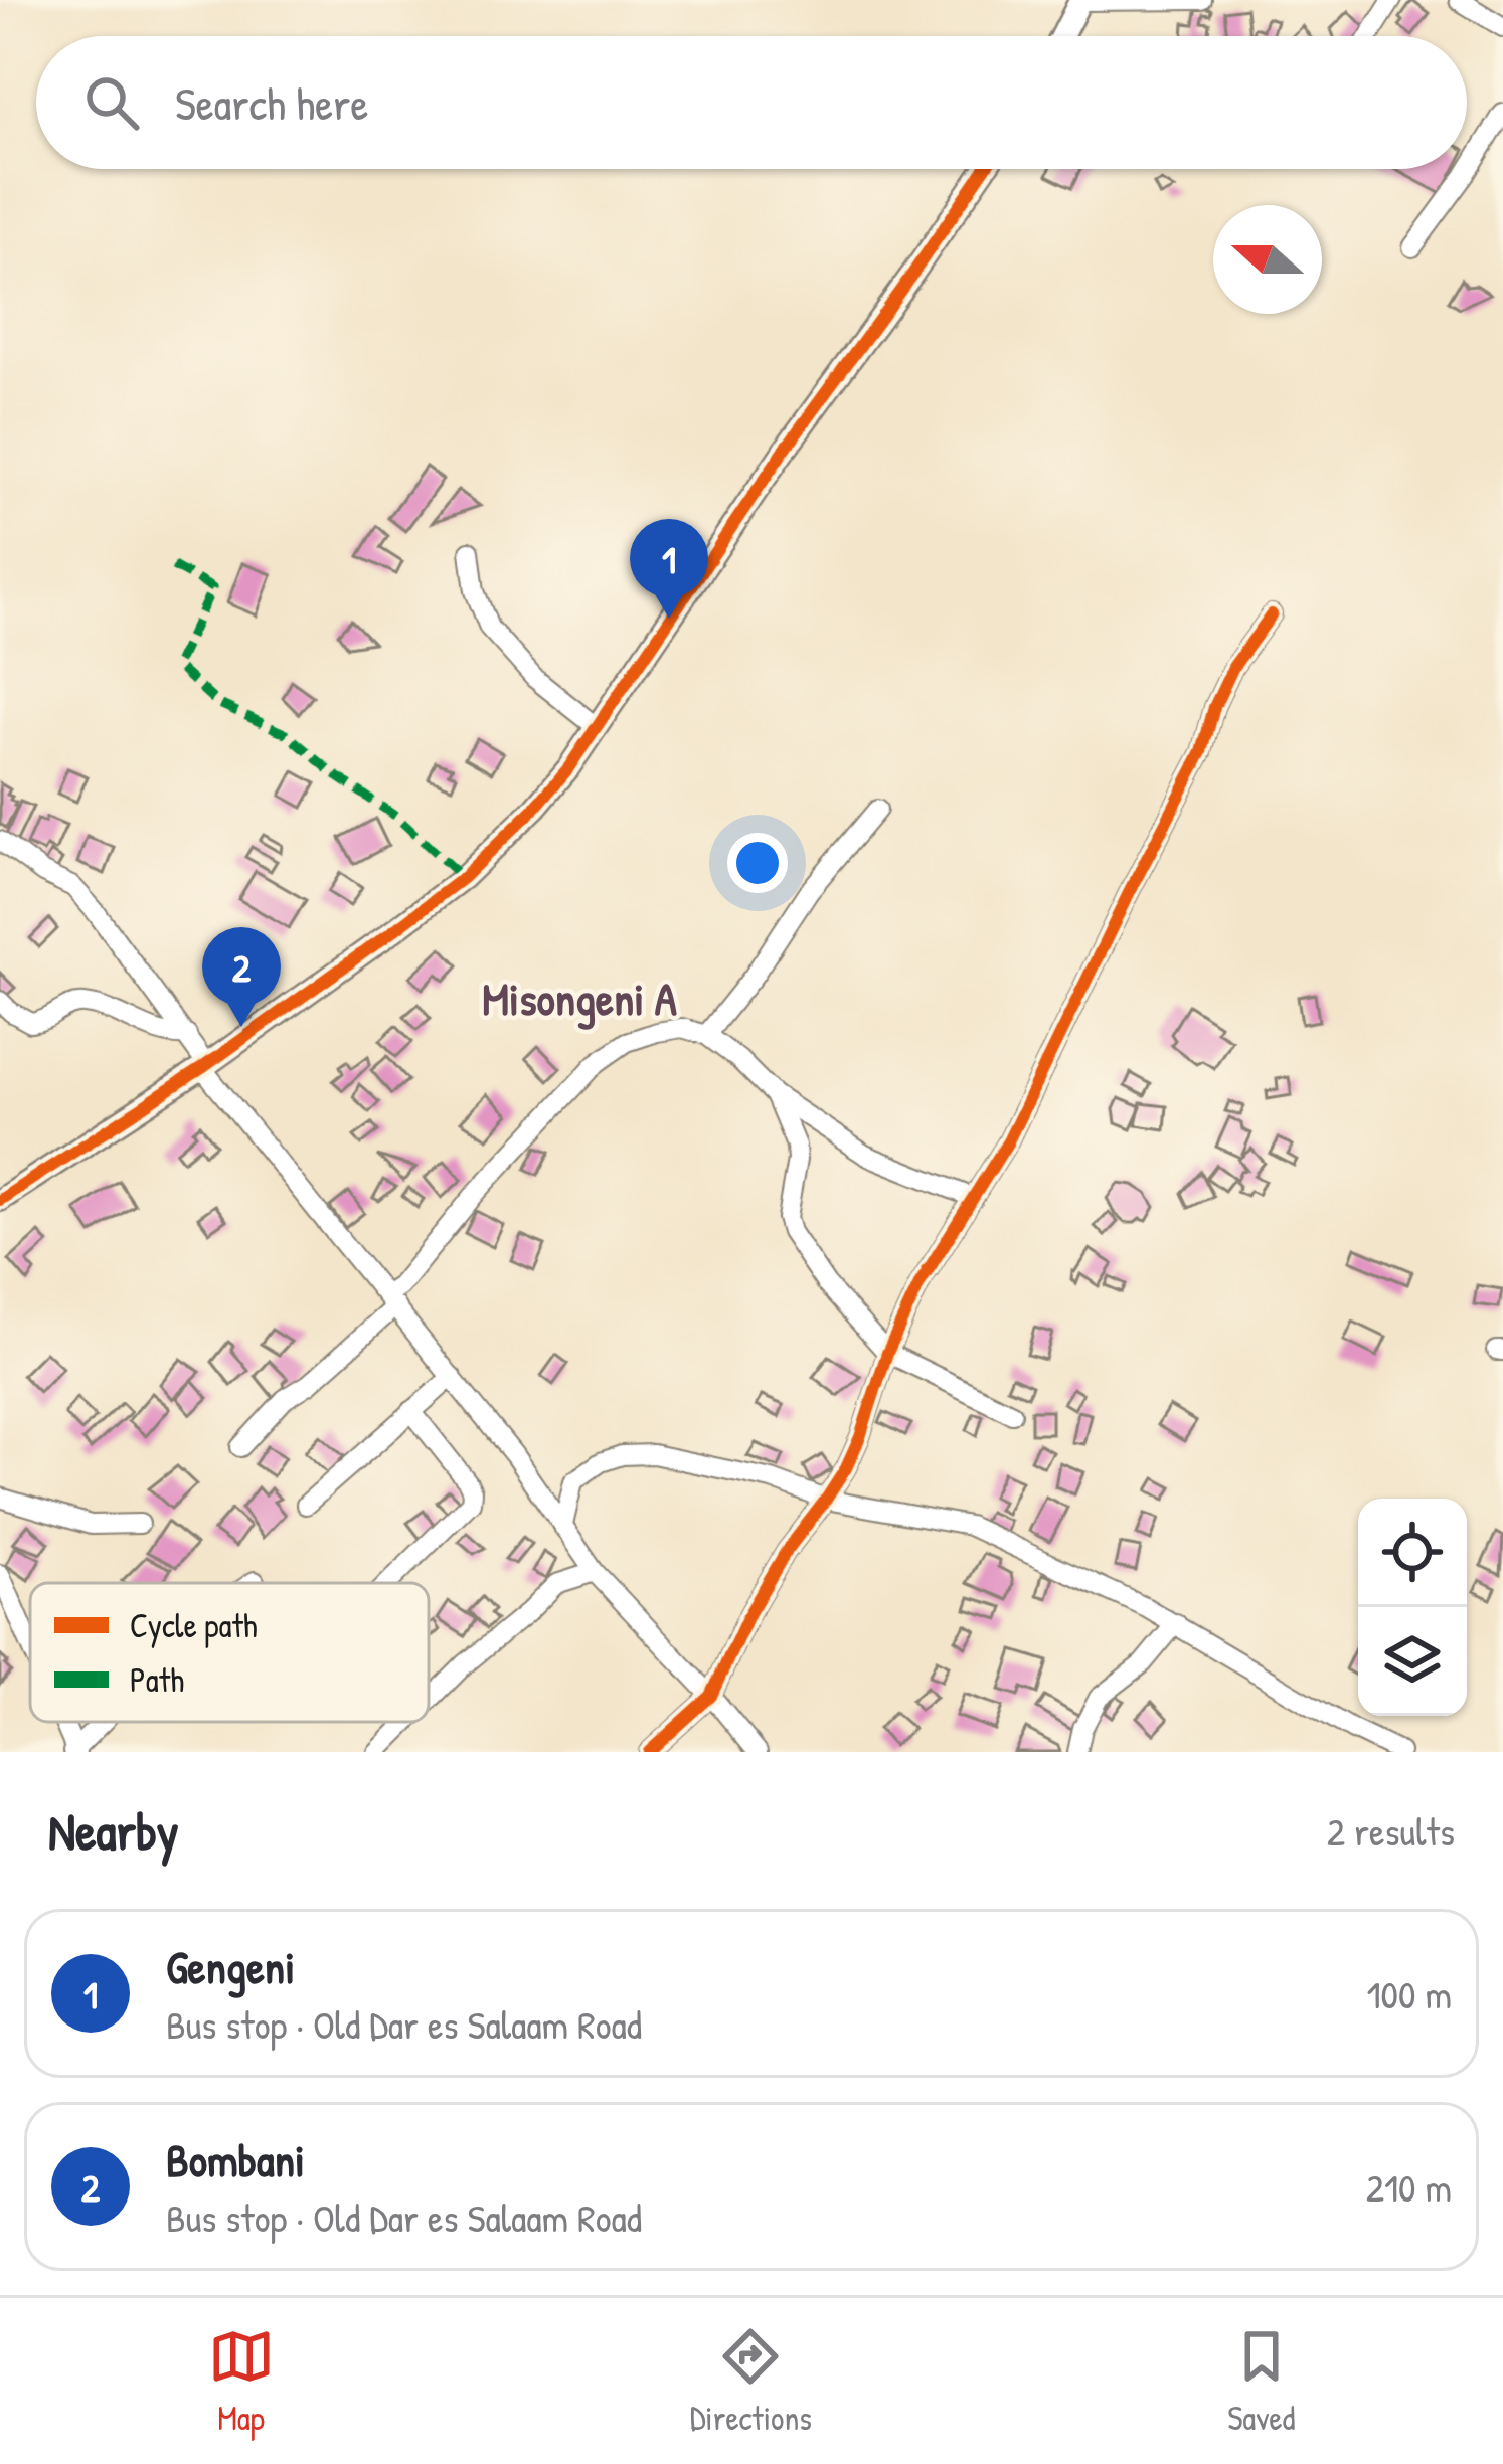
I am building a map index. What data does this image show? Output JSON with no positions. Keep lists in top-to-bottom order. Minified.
{"districts":["Misongeni A"],"legend":["Cycle path","Path"],"north":"left","page":{"search":"Search here","pins":["1","2"],"heading":["Nearby","2 results"],"list":[{"mark":"1","name":"Gengeni","note":"Bus stop · Old Dar es Salaam Road","value":"100 m"},{"mark":"2","name":"Bombani","note":"Bus stop · Old Dar es Salaam Road","value":"210 m"}],"nav":["Map","Directions","Saved"]}}
